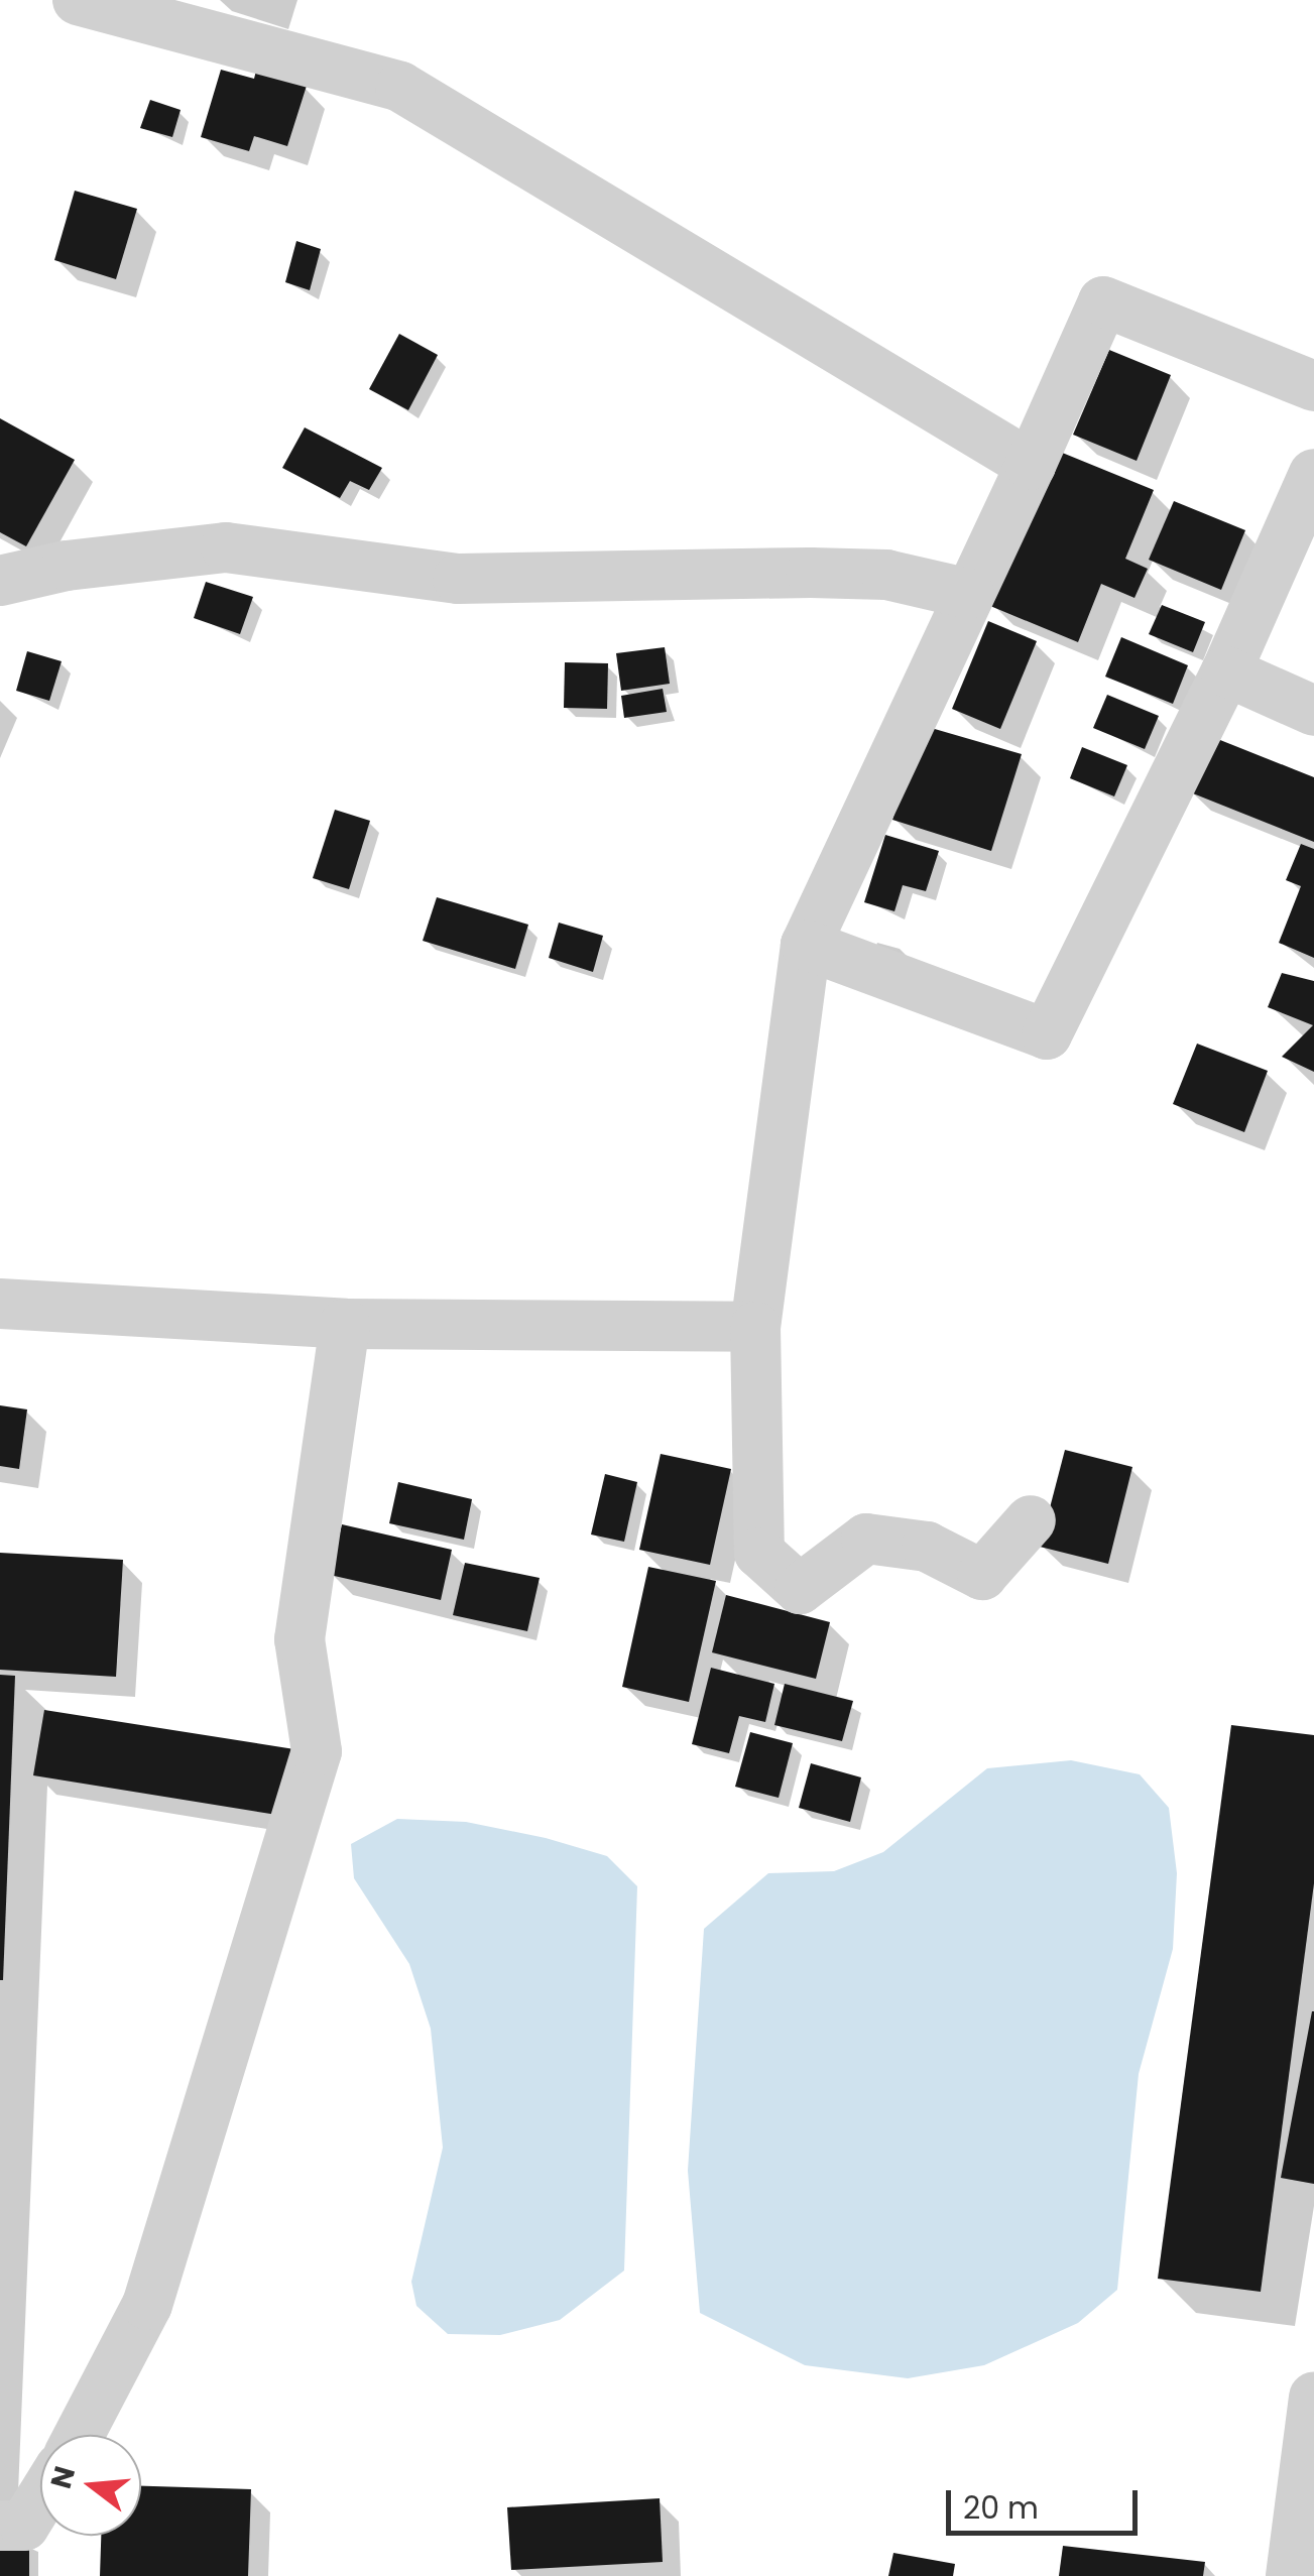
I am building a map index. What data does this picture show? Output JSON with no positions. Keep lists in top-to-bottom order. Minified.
{"scale_bar":"20 m","north":"left"}
